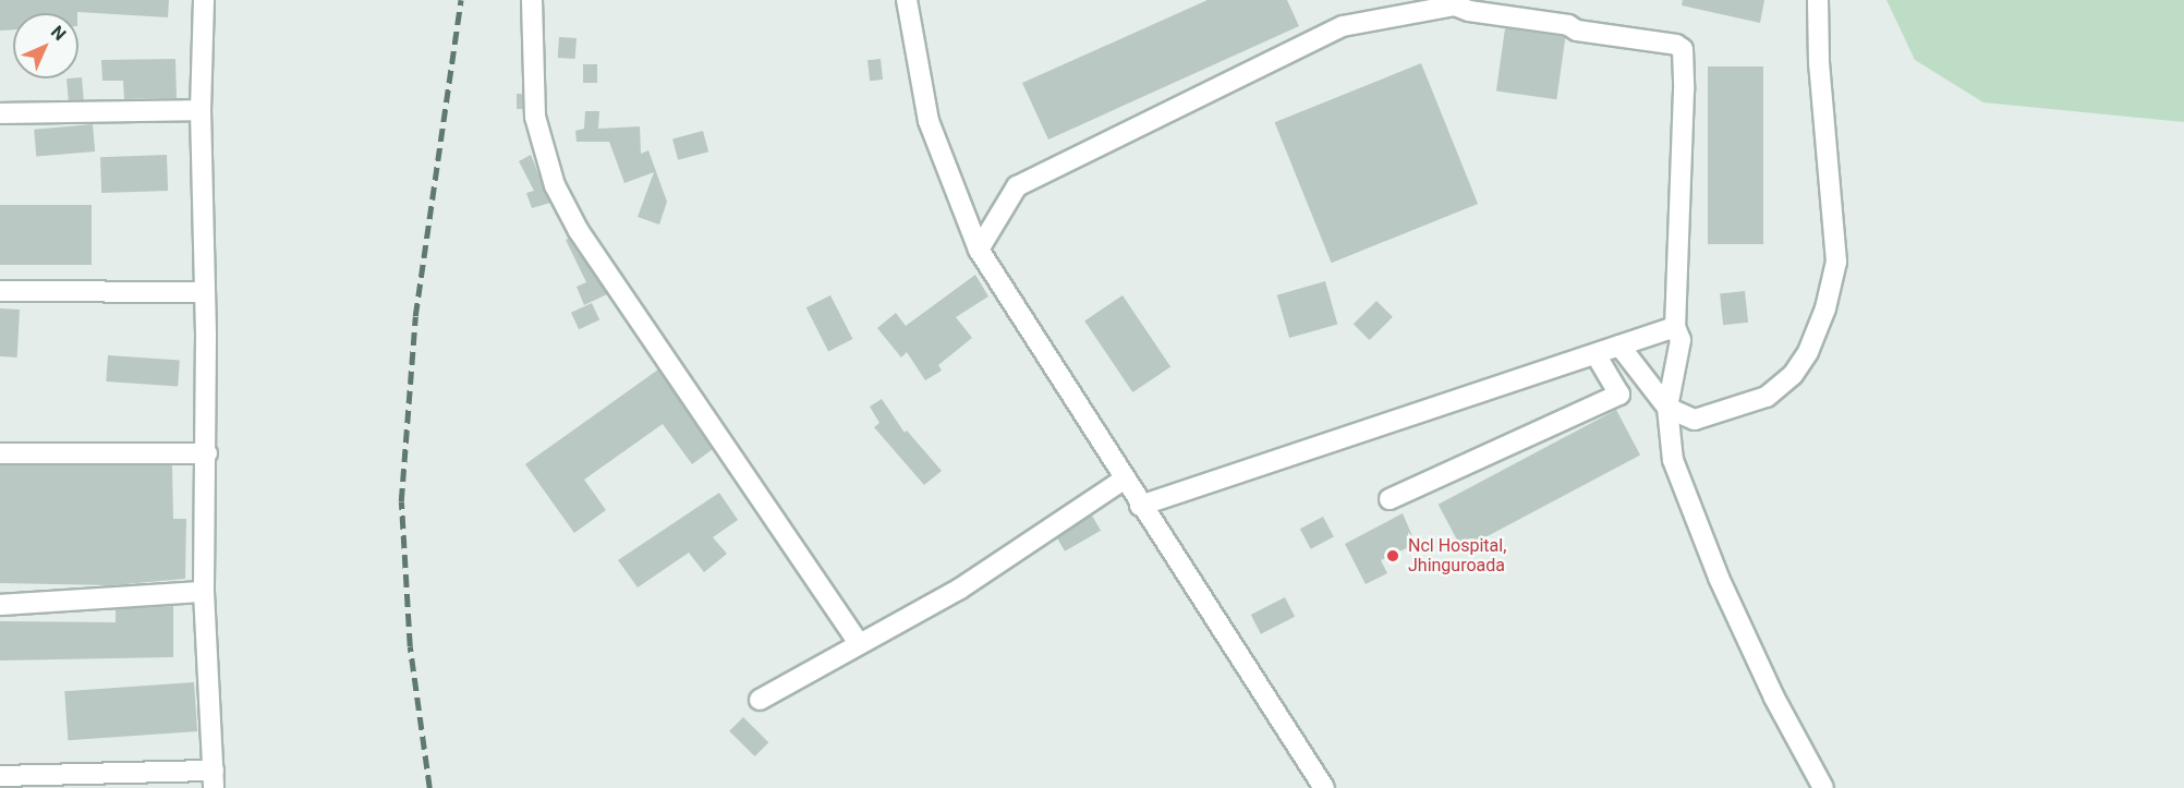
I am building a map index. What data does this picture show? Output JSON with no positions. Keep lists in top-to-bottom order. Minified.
{"places":["Ncl Hospital, Jhinguroada"],"north":"top right"}
